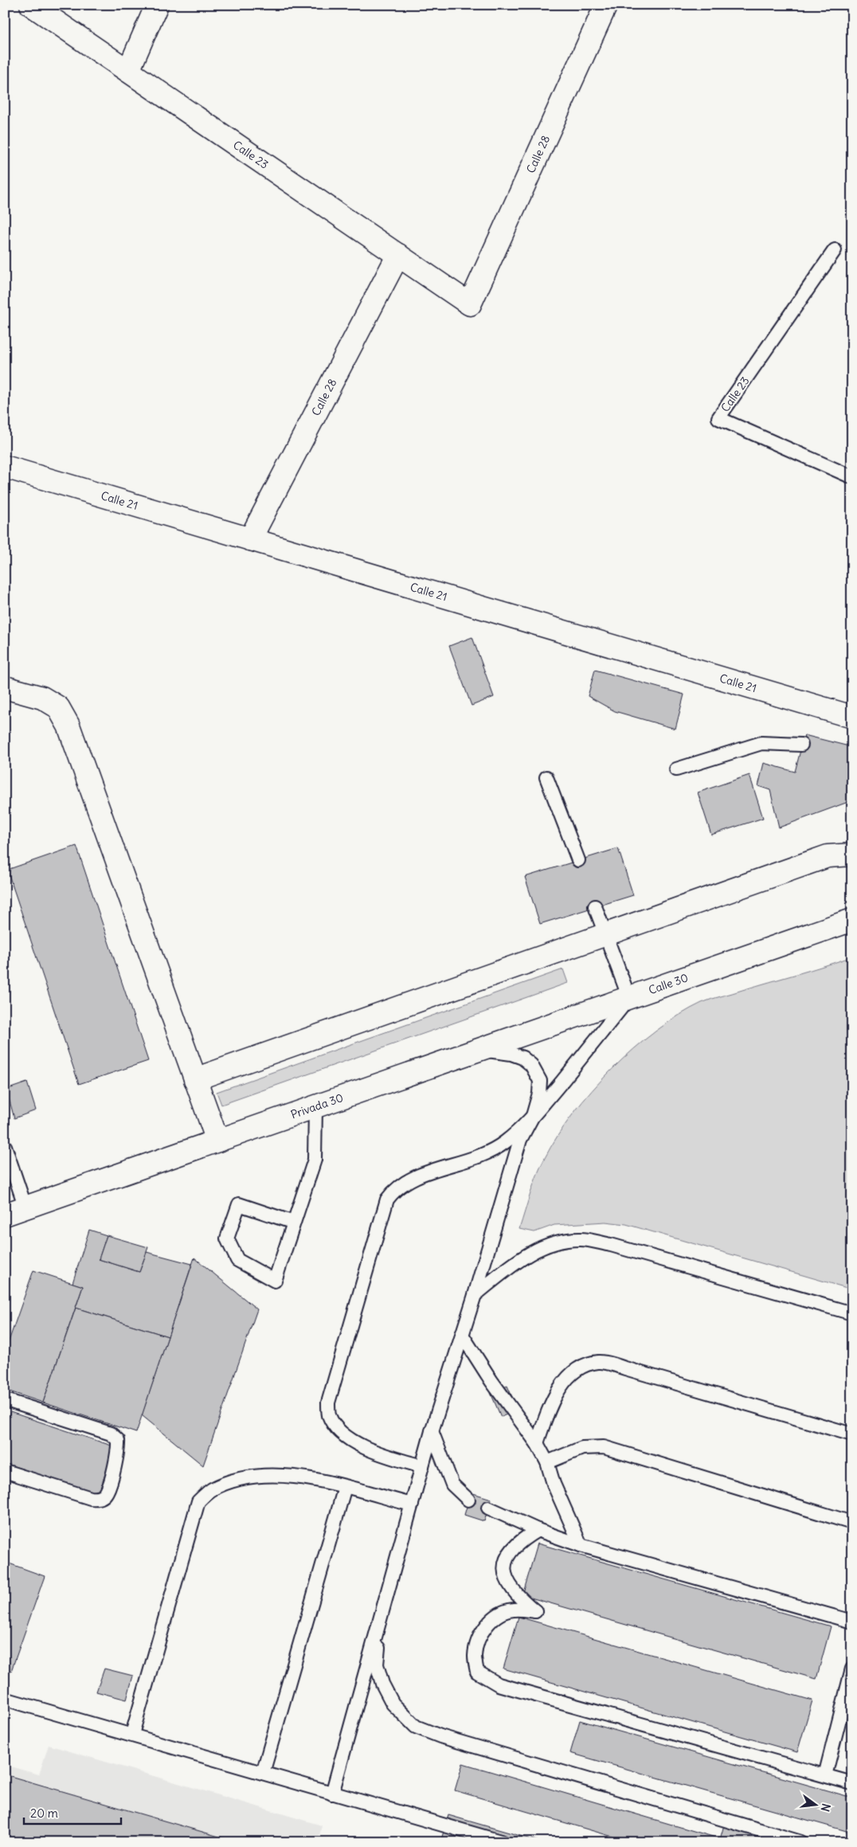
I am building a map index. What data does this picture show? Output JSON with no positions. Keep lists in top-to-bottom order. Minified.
{"streets":{"street":["Calle 23","Calle 28","Calle 21","Calle 30","Privada 30"]},"crossings":[["Calle 23","Calle 28"],["Calle 28","Calle 21"],["Calle 30","Privada 30"]],"scale_bar":"20 m","north":"right"}
